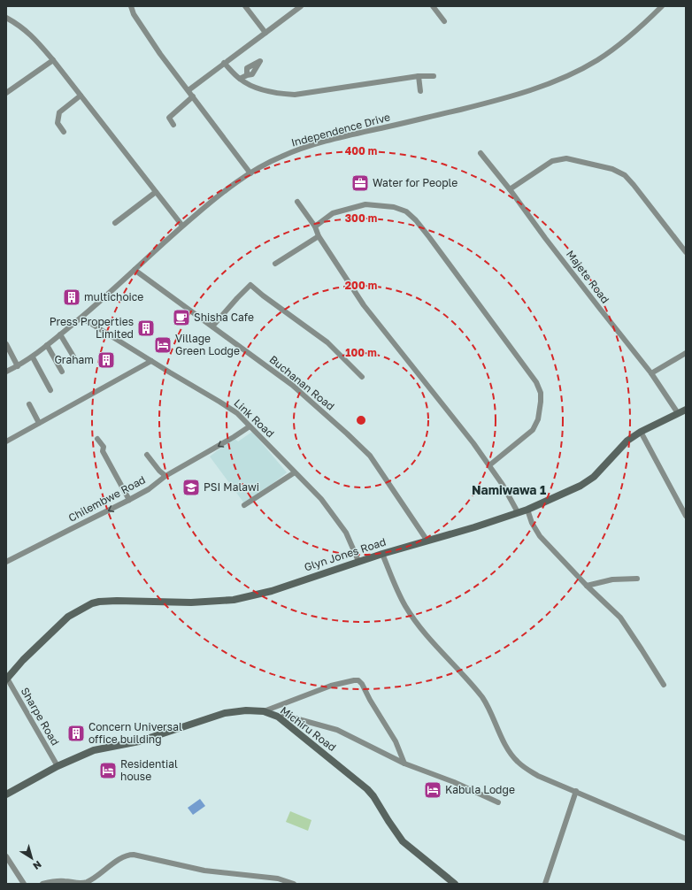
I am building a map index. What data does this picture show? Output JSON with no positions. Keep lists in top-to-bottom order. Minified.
{"streets":{"street":["Independence Drive","Majete Road","Buchanan Road","Link Road","Chilembwe Road","Glyn Jones Road","Sharpe Road","Michiru Road"]},"crossings":[["Independence Drive","Buchanan Road"],["Independence Drive","Link Road"],["Majete Road","Glyn Jones Road"],["Buchanan Road","Glyn Jones Road"],["Link Road","Chilembwe Road"],["Link Road","Glyn Jones Road"],["Glyn Jones Road","Sharpe Road"],["Sharpe Road","Michiru Road"]],"one_way":["Chilembwe Road"],"districts":["Namiwawa 1"],"places":{"office":["Water for People"],"building":["multichoice","Press Properties Limited","Graham","Concern Universal office building"],"cafe":["Shisha Cafe"],"hotel":["Village Green Lodge","Residential house","Kabula Lodge"],"school or university":["PSI Malawi"]},"north":"bottom right","rings":["400 m","300 m","200 m","100 m"]}
